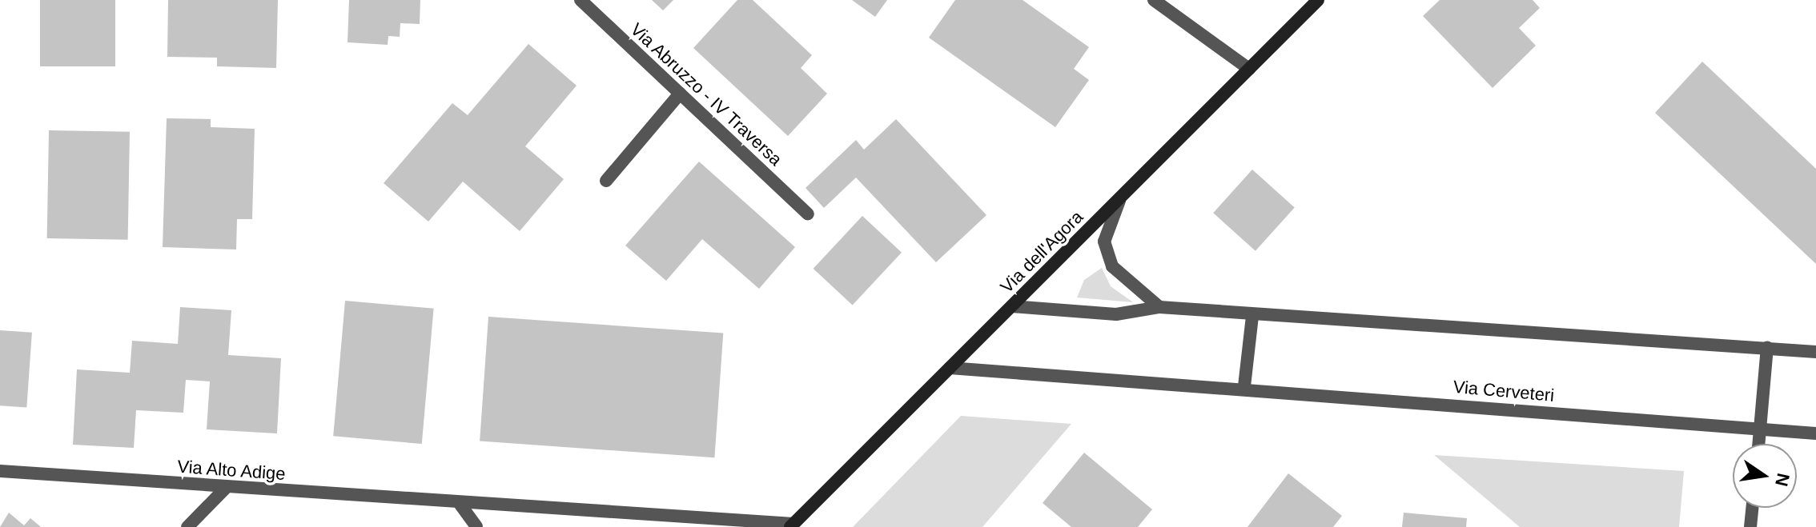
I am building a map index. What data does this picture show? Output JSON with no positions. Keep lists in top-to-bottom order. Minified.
{"streets":{"street":["Via Abruzzo - IV Traversa","Via dell'Agora","Via Cerveteri","Via Alto Adige"]},"crossings":[["Via dell'Agora","Via Cerveteri"],["Via dell'Agora","Via Alto Adige"]],"north":"right"}
